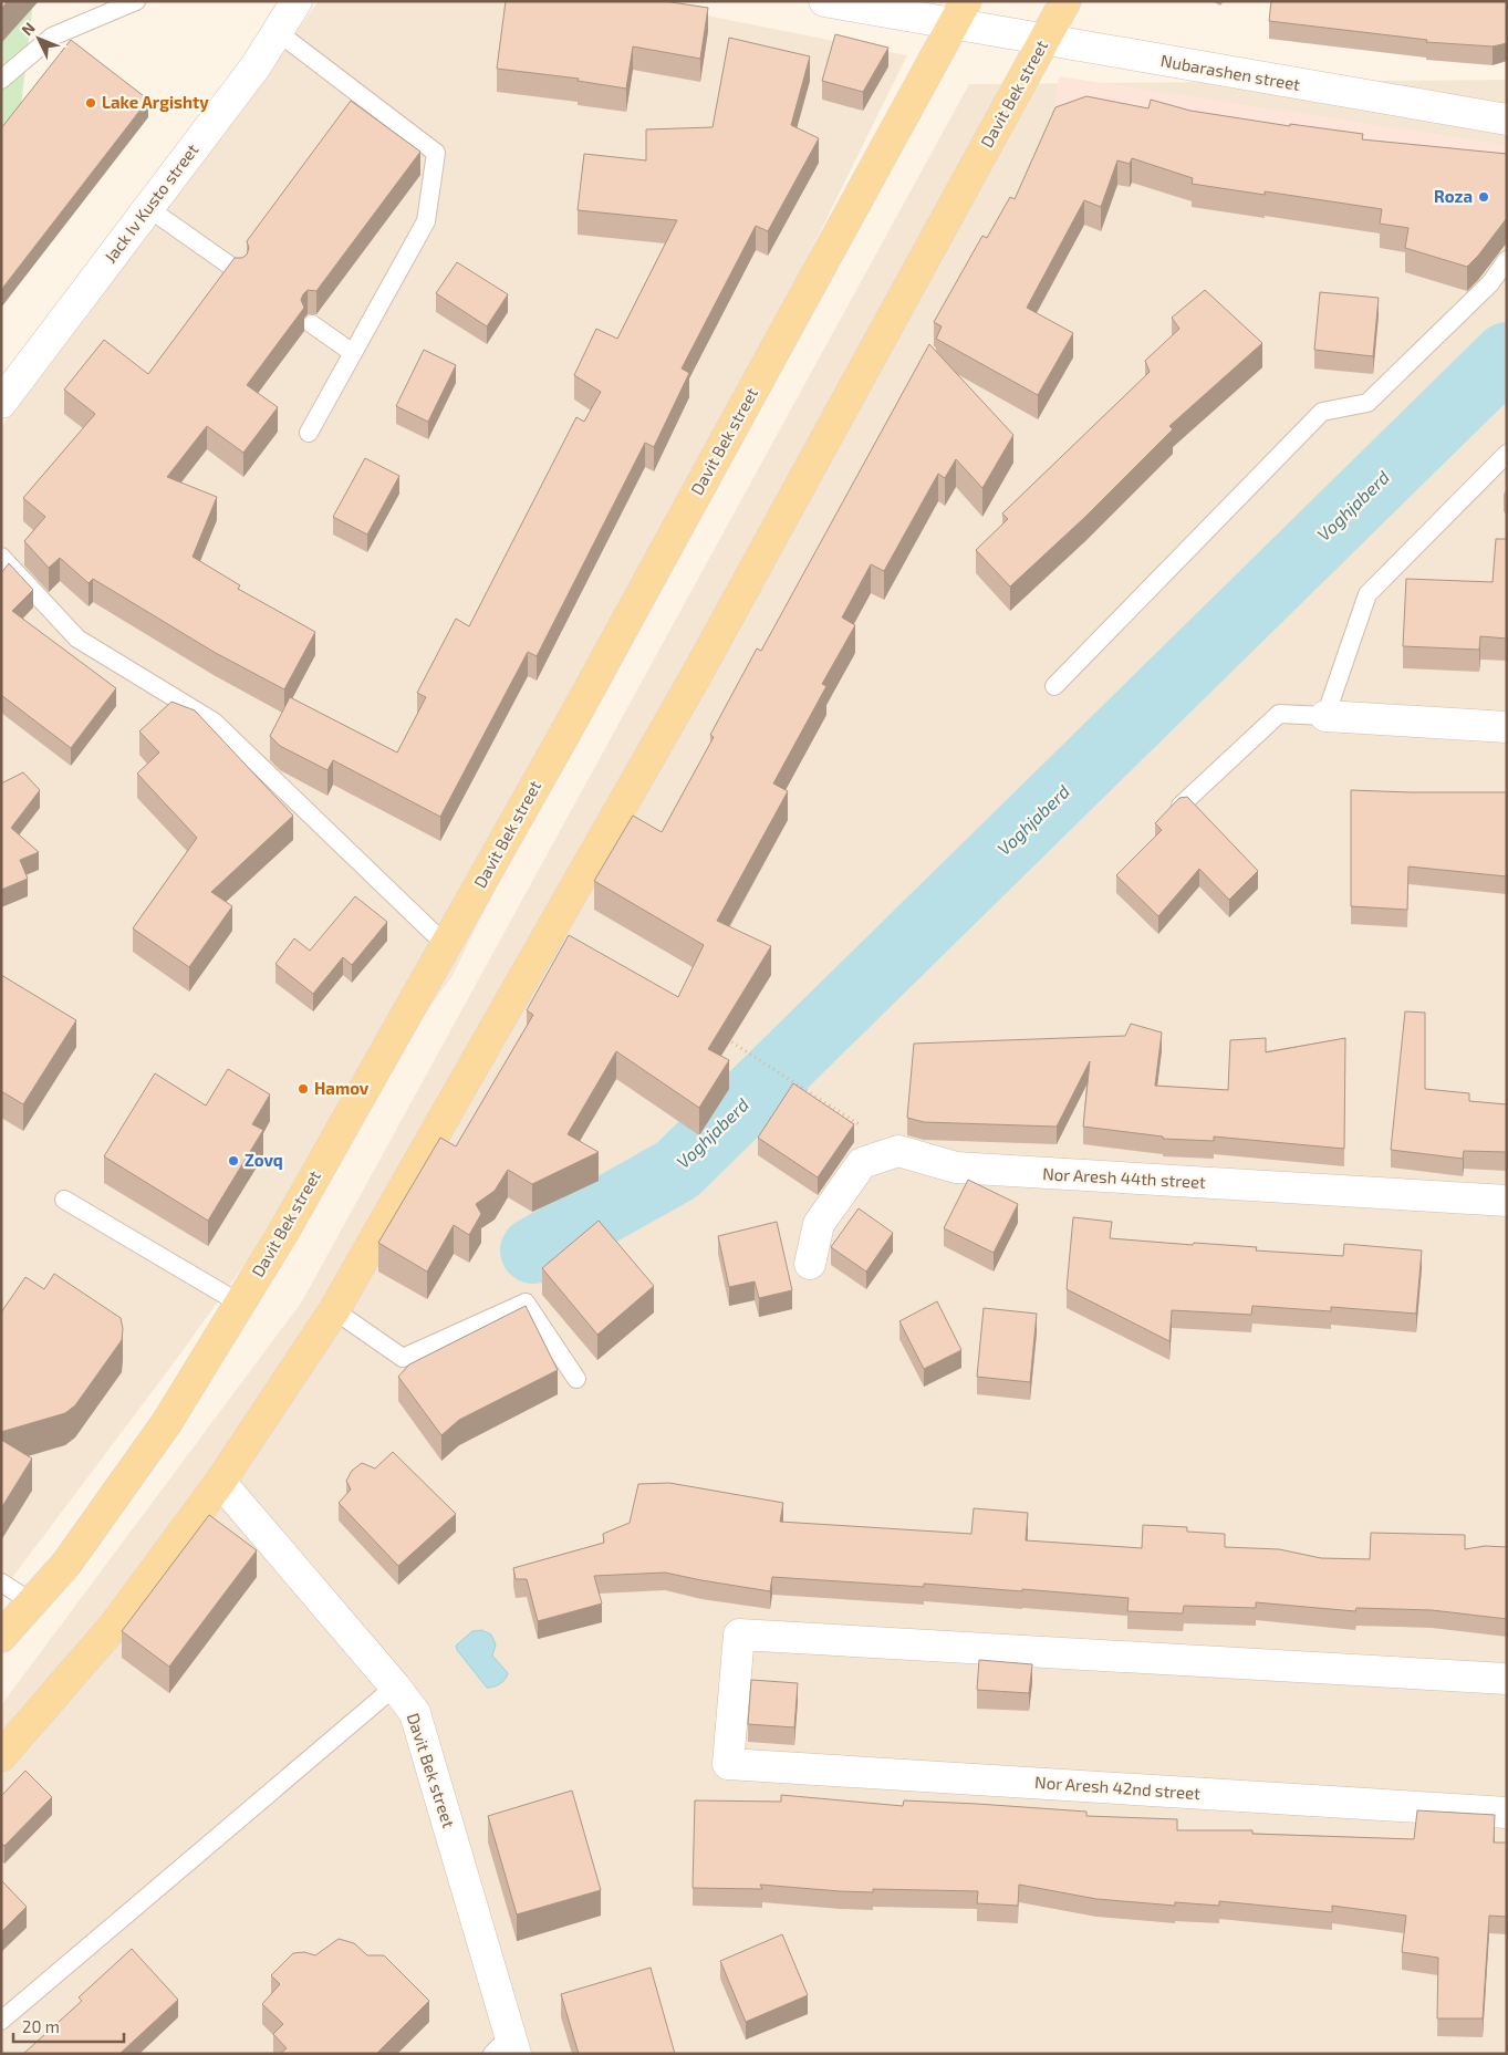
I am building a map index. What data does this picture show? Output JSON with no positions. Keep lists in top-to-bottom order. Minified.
{"streets":{"main road":["Davit Bek street"],"street":["Nubarashen street","Jack Iv Kusto street","Nor Aresh 44th street","Nor Aresh 42nd street"]},"crossings":[["Nubarashen street","Davit Bek street"]],"water":["Voghjaberd"],"places":["Lake Argishty","Roza","Hamov","Zovq"],"scale_bar":"20 m","north":"top left"}
